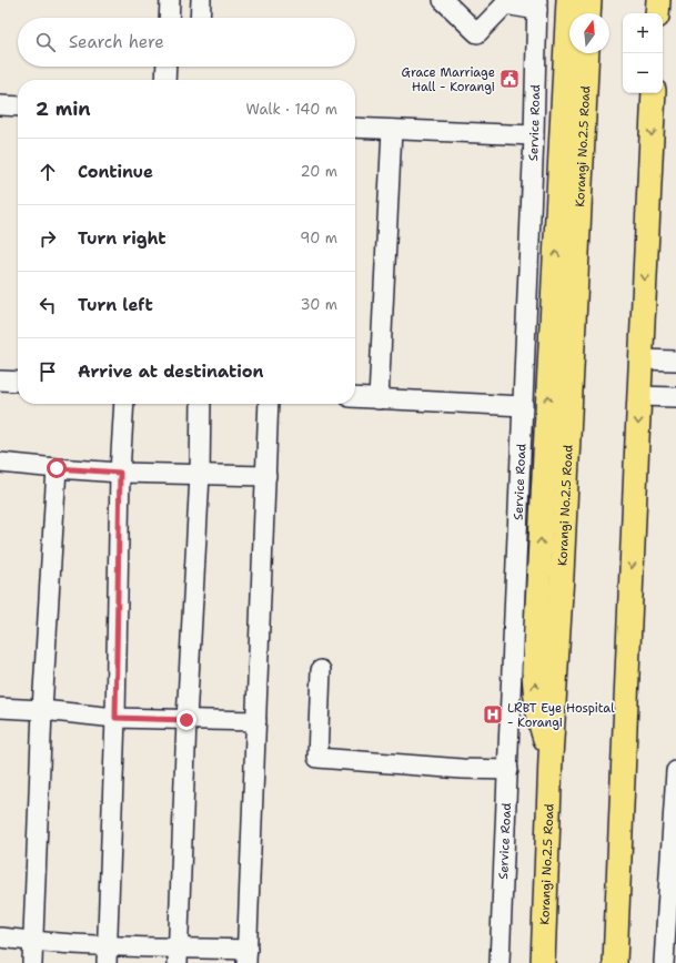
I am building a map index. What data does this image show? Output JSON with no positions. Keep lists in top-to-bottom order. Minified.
{"streets":{"main road":["Korangi No.2.5 Road"],"street":["Service Road"]},"places":{"public building":["Grace Marriage Hall - Korangi"],"hospital":["LRBT Eye Hospital - Korangi"]},"north":"top","page":{"map_buttons":["+","−"],"search":"Search here","heading":["2 min","Walk · 140 m"],"list":[["Continue","20 m"],["Turn right","90 m"],["Turn left","30 m"],"Arrive at destination"]}}
